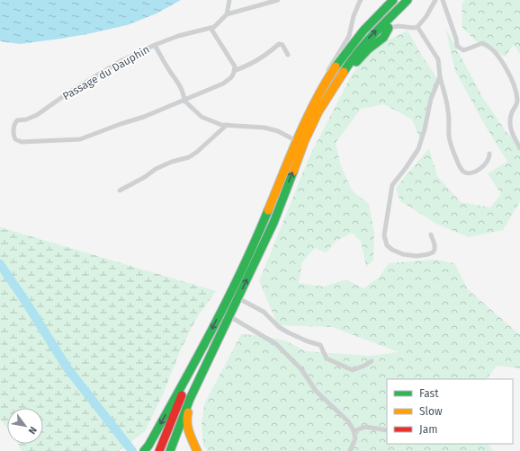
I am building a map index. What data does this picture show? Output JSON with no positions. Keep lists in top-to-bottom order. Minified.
{"streets":{"street":["Passage du Dauphin"]},"legend":["Fast","Slow","Jam"],"north":"bottom right"}
